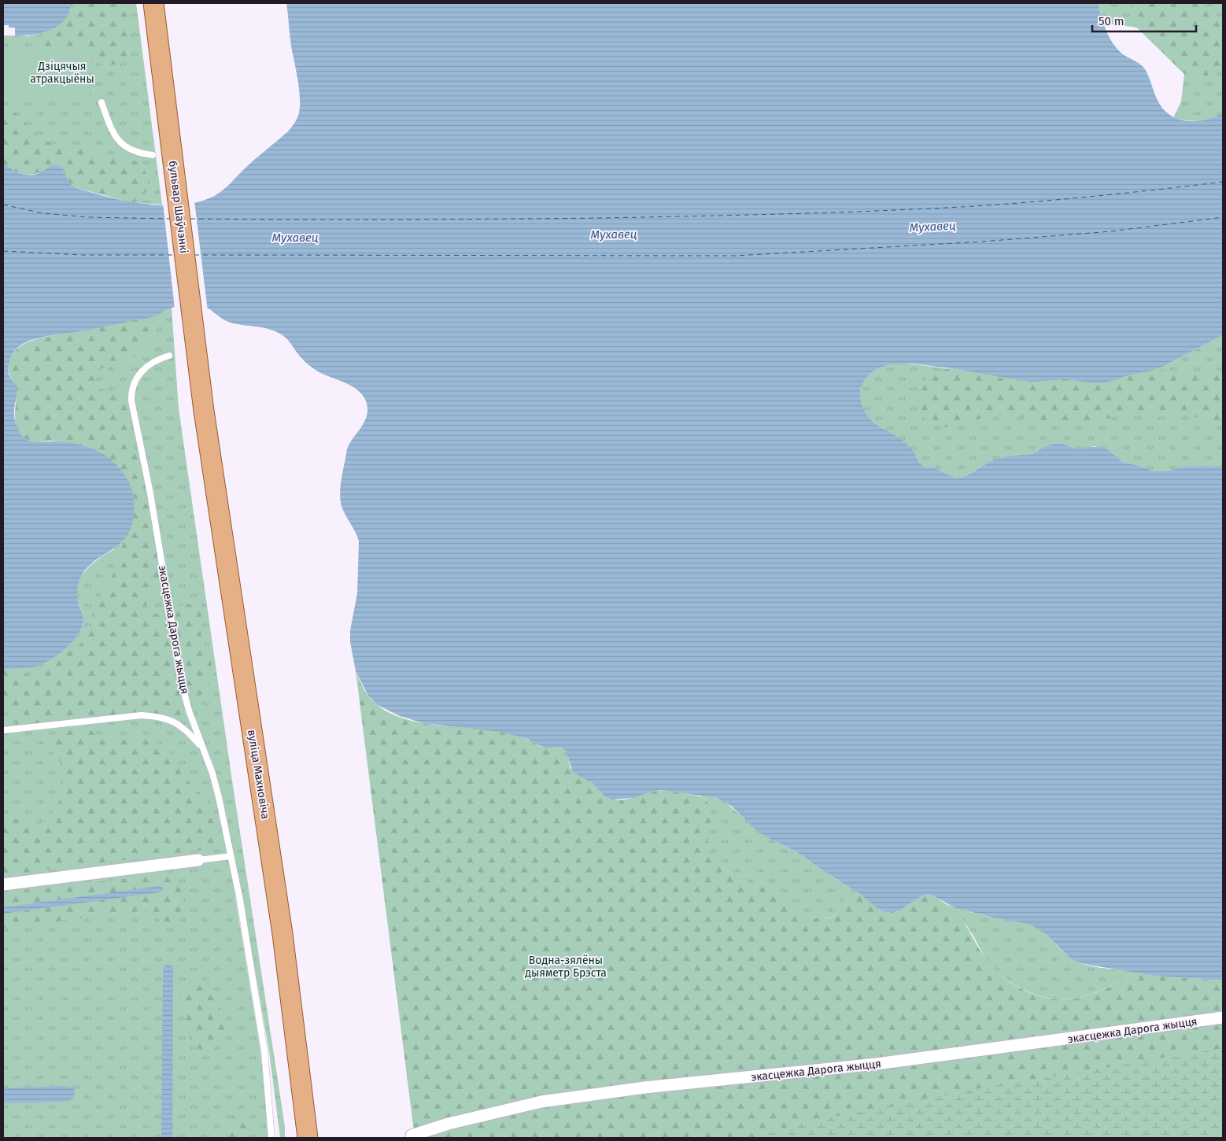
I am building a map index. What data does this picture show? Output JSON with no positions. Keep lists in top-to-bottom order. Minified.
{"streets":{"main road":["бульвар Шаўчэнкі","вуліца Махновіча"],"street":["экасцежка Дарога жыцця"]},"crossings":[["бульвар Шаўчэнкі","вуліца Махновіча"]],"water":["Мухавец"],"parks":["Дзіцячыя атракцыёны","Водна-зялёны дыяметр Брэста"],"scale_bar":"50 m"}
